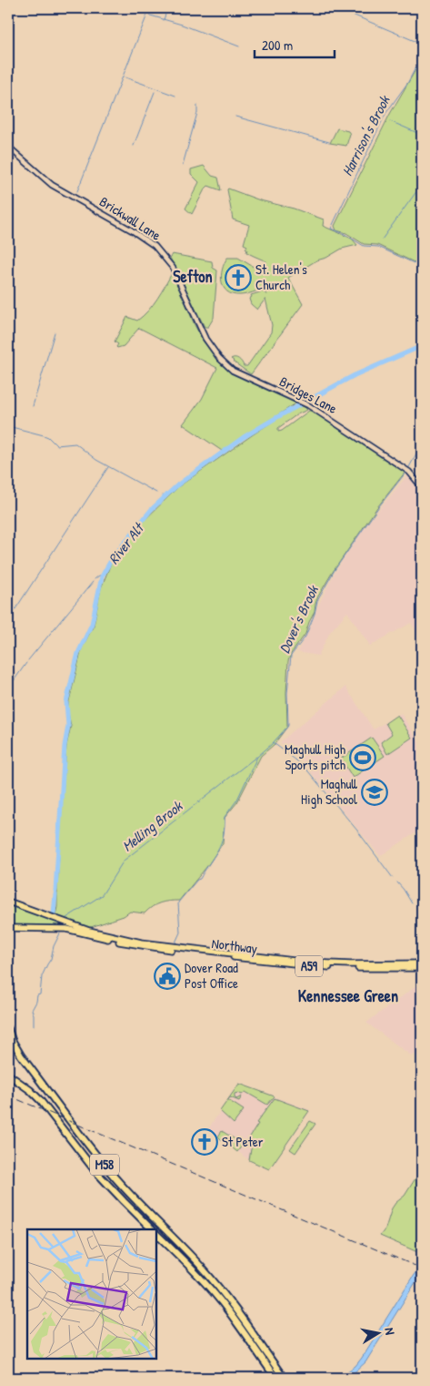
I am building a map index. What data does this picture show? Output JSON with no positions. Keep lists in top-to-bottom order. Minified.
{"streets":{"highway":["Northway","A59","M58"],"main road":["Brickwall Lane","Bridges Lane"]},"crossings":[["Brickwall Lane","Bridges Lane"]],"districts":["Sefton","Kennessee Green"],"water":["Harrison's Brook","River Alt","Dover's Brook","Melling Brook"],"places":{"church":["St. Helen's Church","St Peter"],"sports":["Maghull High Sports pitch"],"school or university":["Maghull High School"],"public building":["Dover Road Post Office"]},"scale_bar":"200 m","north":"right"}
